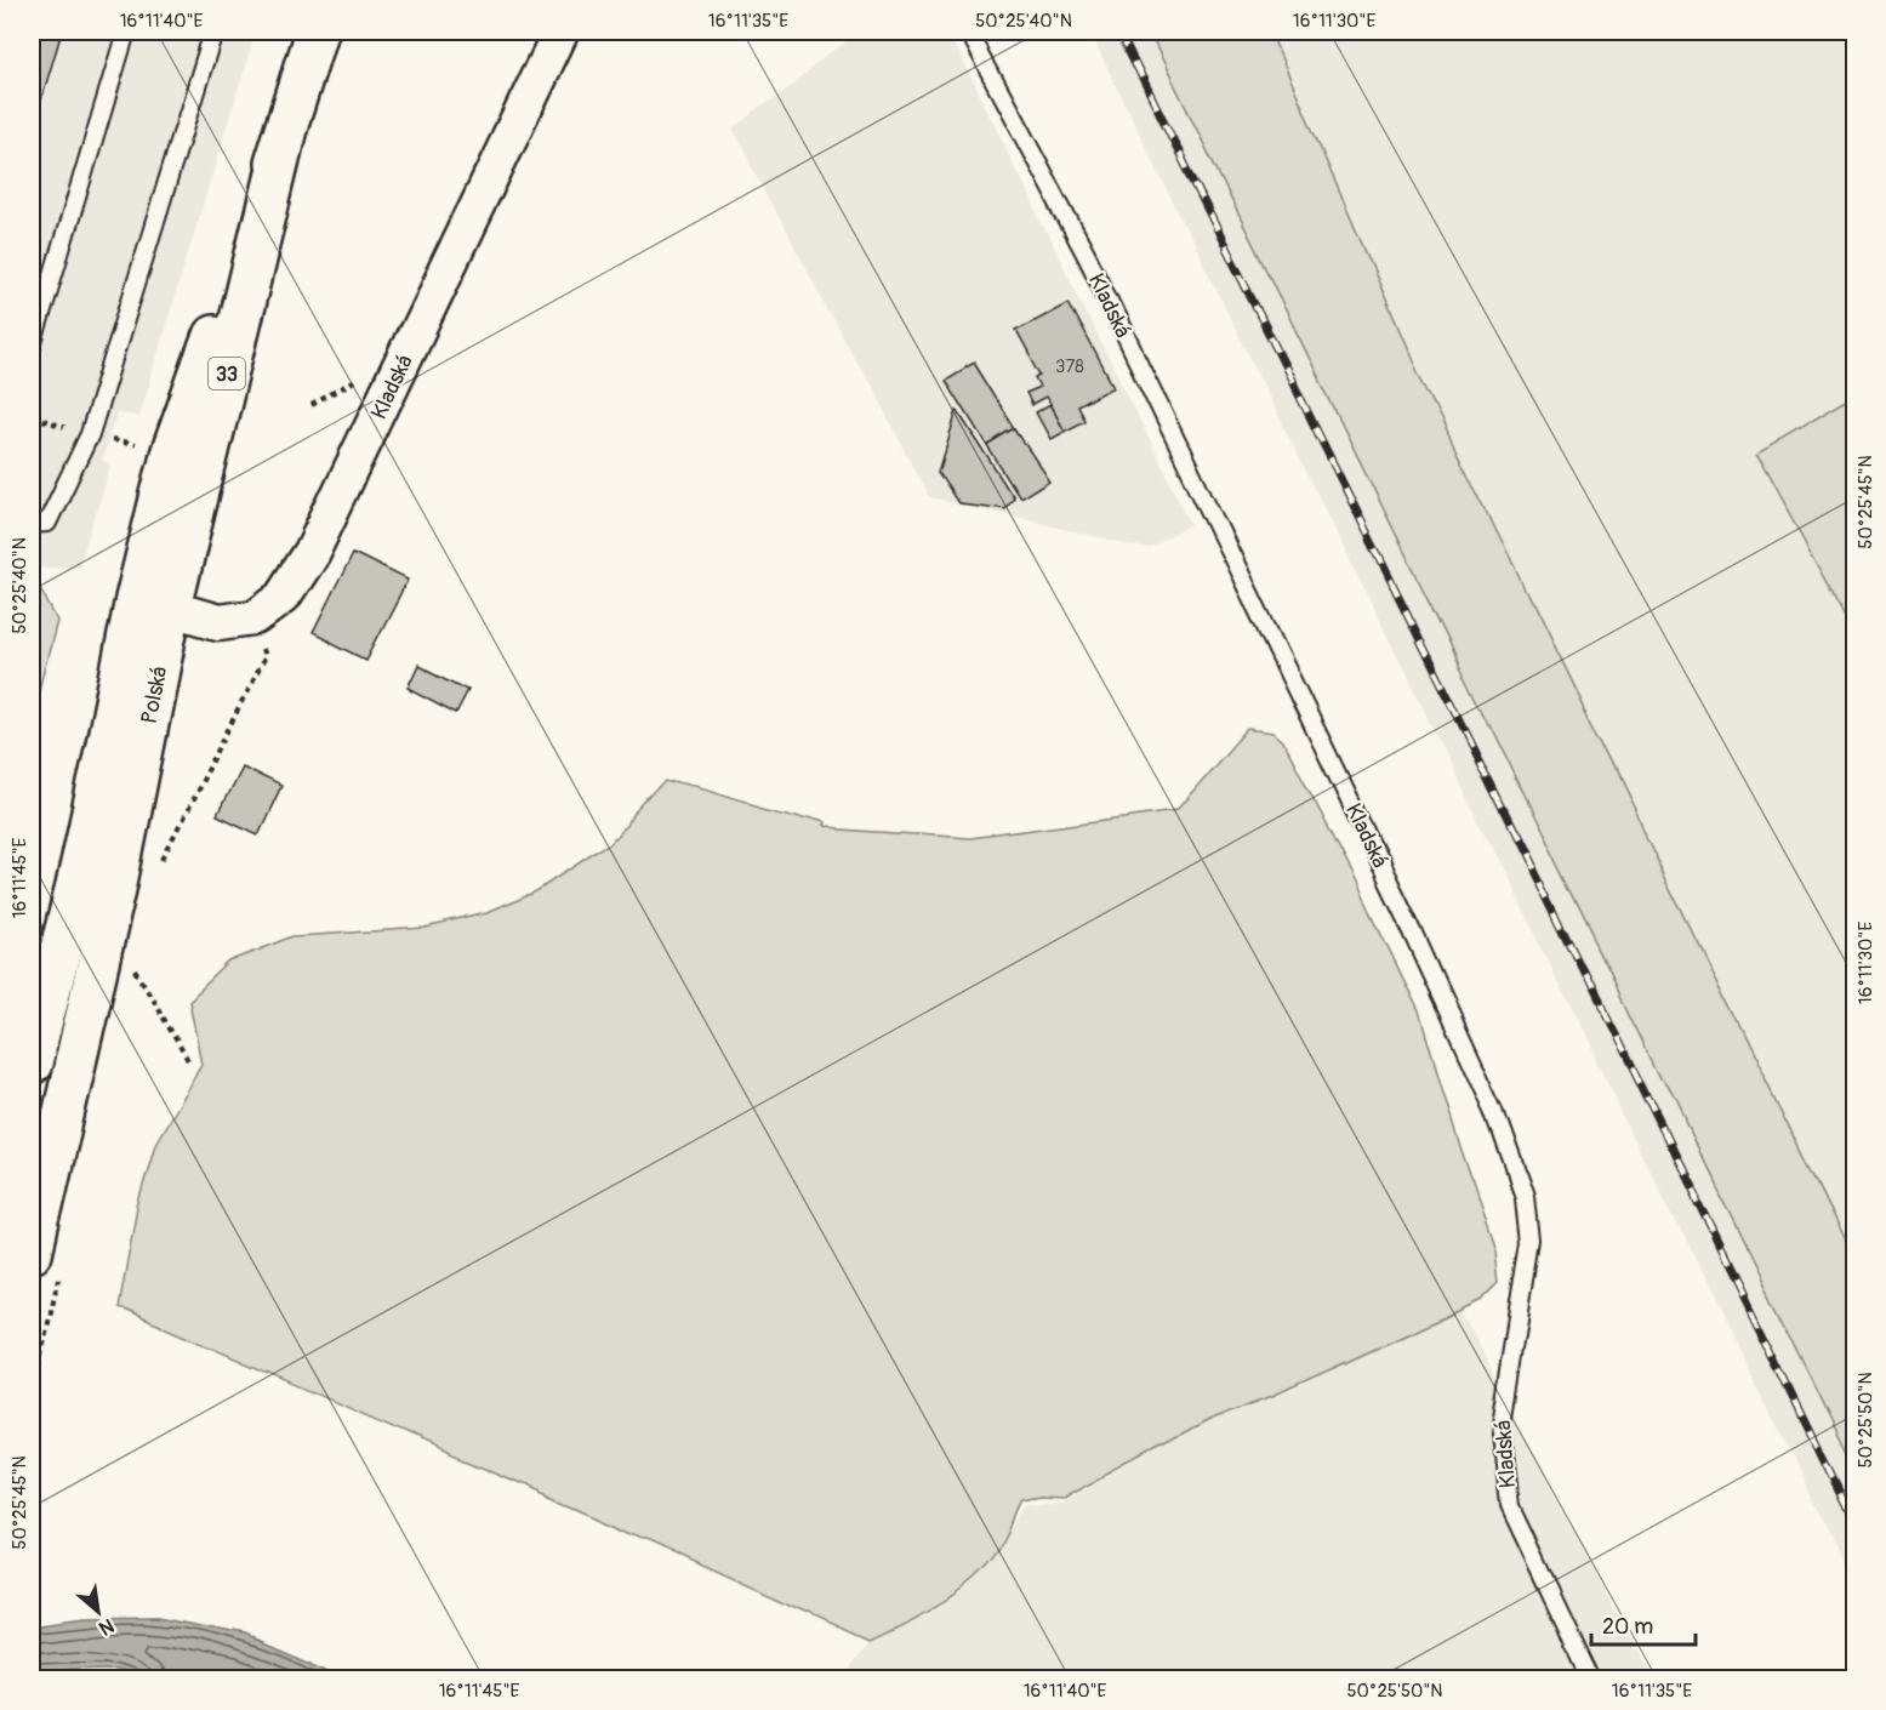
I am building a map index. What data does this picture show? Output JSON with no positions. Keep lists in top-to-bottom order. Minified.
{"streets":{"main road":["33","Polská"],"street":["Kladská"]},"crossings":[["Kladská","Polská"]],"house_numbers":["378"],"scale_bar":"20 m","north":"bottom right","coordinates":["16°11'40\"E","16°11'35\"E","50°25'40\"N","16°11'30\"E","50°25'45\"N","16°11'45\"E","50°25'50\"N"]}
